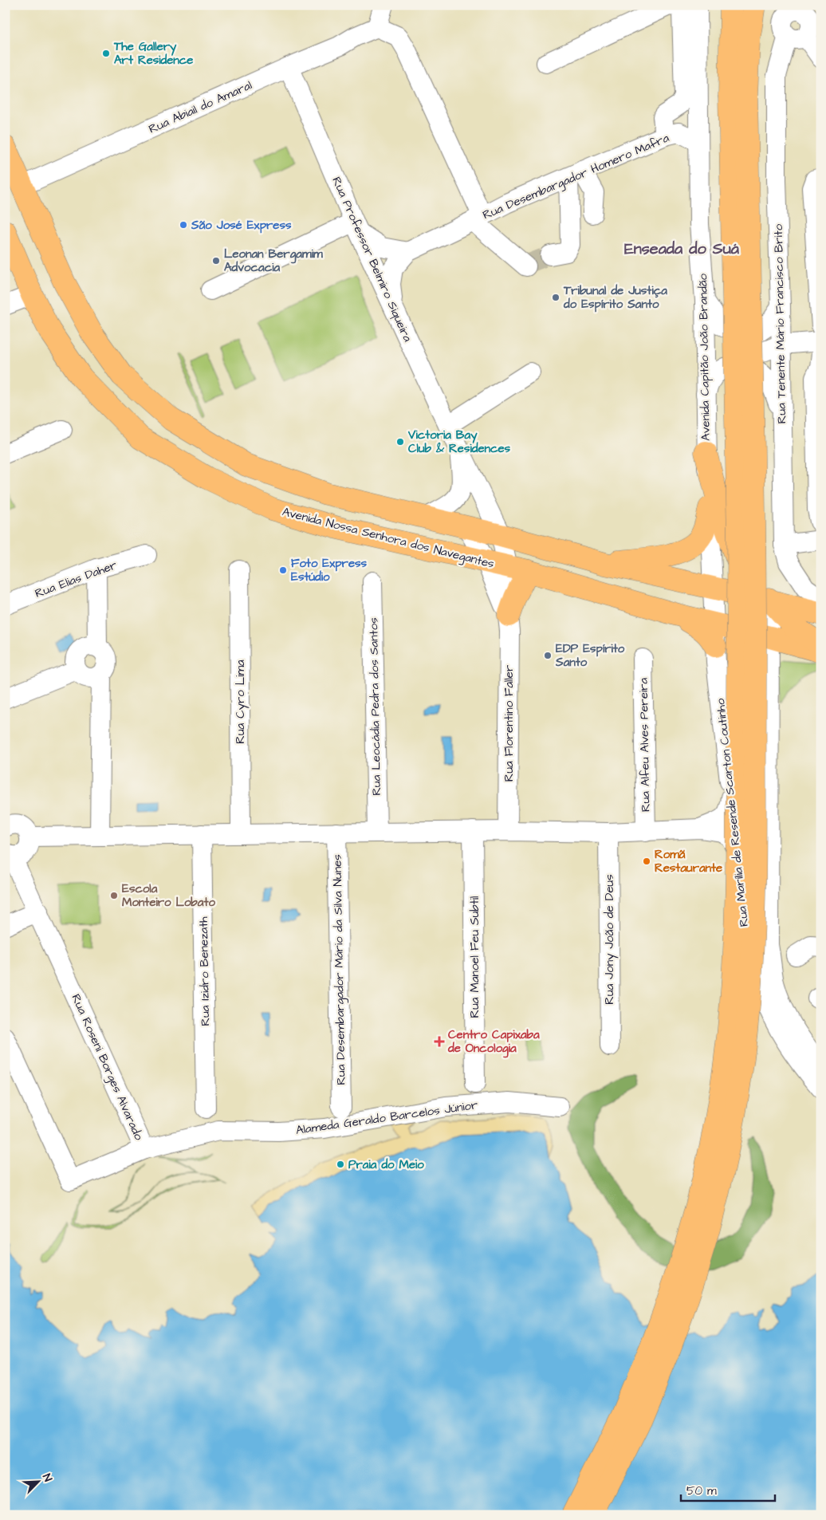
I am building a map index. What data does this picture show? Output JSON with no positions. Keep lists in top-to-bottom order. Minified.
{"streets":{"main road":["Avenida Nossa Senhora dos Navegantes"],"street":["Rua Abiail do Amaral","Rua Desembargador Homero Mafra","Rua Professor Belmiro Siqueira","Rua Tenente Mário Francisco Brito","Avenida Capitão João Brandão","Rua Elias Daher","Rua Cyro Lima","Rua Leocádia Pedra dos Santos","Rua Florentino Faller","Rua Alfeu Alves Pereira","Rua Marília de Resende Scarton Coutinho","Rua Jony João de Deus","Rua Manoel Feu Subtil","Rua Desembargador Mário da Silva Nunes","Rua Izidro Benezath","Rua Roseni Borges Alvarado","Alameda Geraldo Barcelos Júnior"]},"crossings":[["Rua Abiail do Amaral","Rua Professor Belmiro Siqueira"],["Rua Desembargador Homero Mafra","Rua Professor Belmiro Siqueira"],["Rua Desembargador Homero Mafra","Avenida Capitão João Brandão"],["Avenida Capitão João Brandão","Rua Marília de Resende Scarton Coutinho"],["Avenida Nossa Senhora dos Navegantes","Rua Florentino Faller"],["Avenida Nossa Senhora dos Navegantes","Rua Marília de Resende Scarton Coutinho"],["Rua Roseni Borges Alvarado","Alameda Geraldo Barcelos Júnior"]],"districts":["Enseada do Suá"],"places":{"other":["The Gallery Art Residence","São José Express","Leonan Bergamim Advocacia","Tribunal de Justiça do Espírito Santo","Victoria Bay Club & Residences","Foto Express Estúdio","EDP Espírito Santo","Romã Restaurante","Escola Monteiro Lobato","Praia do Meio"],"health":["Centro Capixaba de Oncologia"]},"scale_bar":"50 m","north":"top right"}
